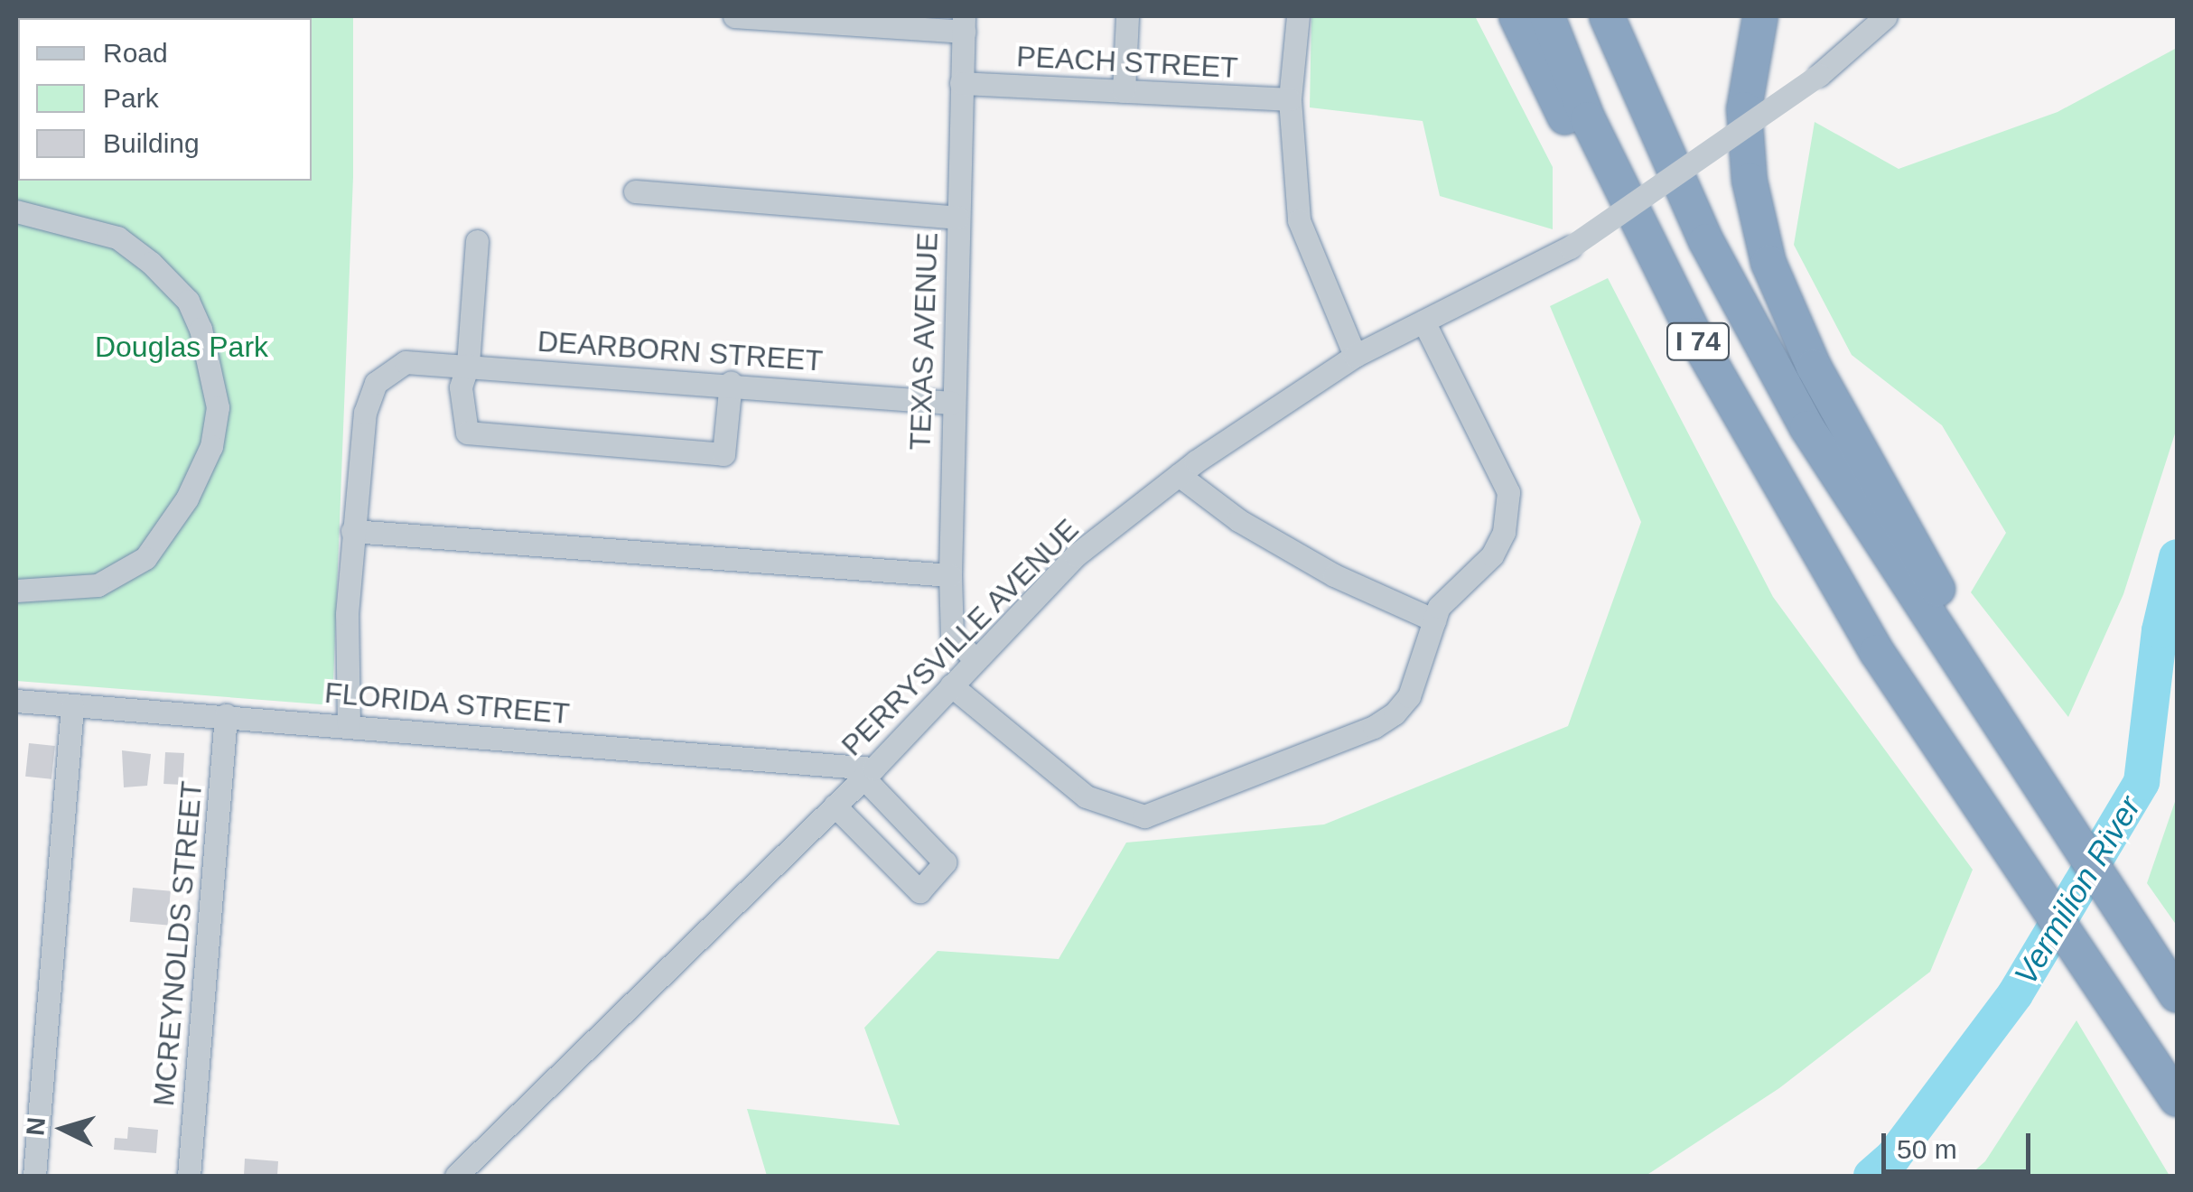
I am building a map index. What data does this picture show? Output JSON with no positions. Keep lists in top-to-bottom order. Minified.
{"streets":{"highway":["I 74"],"street":["PEACH STREET","TEXAS AVENUE","DEARBORN STREET","PERRYSVILLE AVENUE","FLORIDA STREET","MCREYNOLDS STREET"]},"crossings":[["PEACH STREET","TEXAS AVENUE"],["TEXAS AVENUE","DEARBORN STREET"],["TEXAS AVENUE","PERRYSVILLE AVENUE"],["PERRYSVILLE AVENUE","FLORIDA STREET"],["FLORIDA STREET","MCREYNOLDS STREET"]],"water":["Vermilion River"],"parks":["Douglas Park"],"legend":["Road","Park","Building"],"scale_bar":"50 m","north":"left"}
